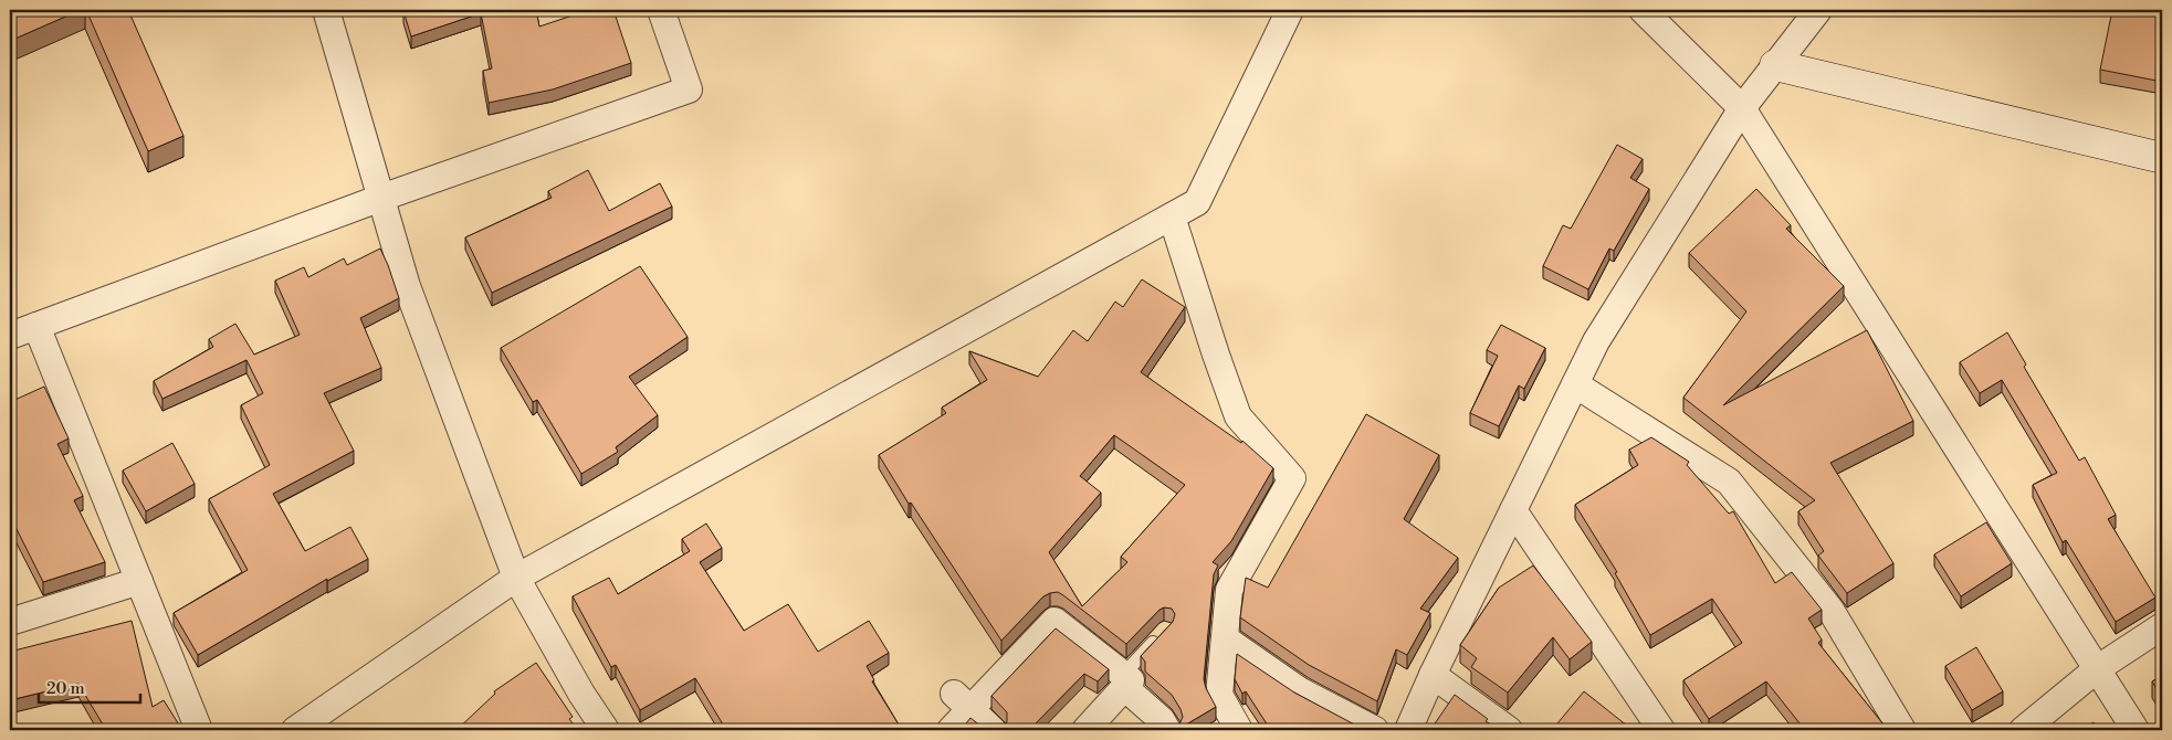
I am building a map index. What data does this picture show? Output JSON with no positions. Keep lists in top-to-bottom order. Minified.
{"scale_bar":"20 m"}
